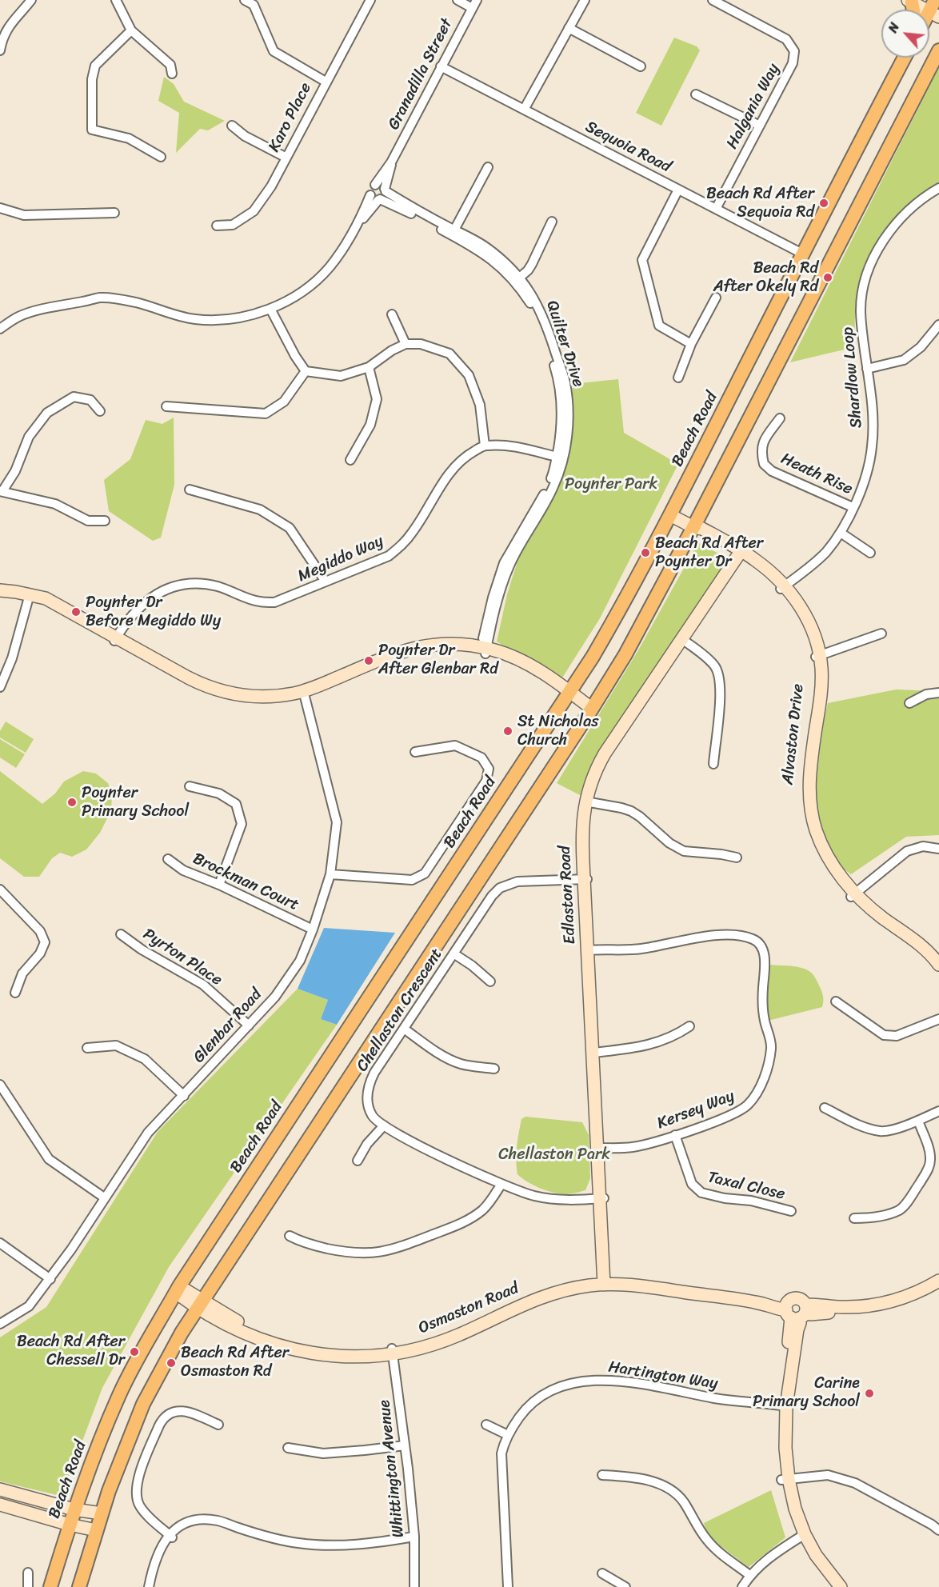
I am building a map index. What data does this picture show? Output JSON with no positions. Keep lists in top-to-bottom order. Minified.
{"streets":{"main road":["Beach Road"],"street":["Granadilla Street","Halgania Way","Karo Place","Sequoia Road","Quilter Drive","Shardlow Loop","Heath Rise","Megiddo Way","Alvaston Drive","Brockman Court","Edlaston Road","Pyrton Place","Chellaston Crescent","Glenbar Road","Kersey Way","Taxal Close","Osmaston Road","Hartington Way","Whittington Avenue"]},"crossings":[["Granadilla Street","Sequoia Road"],["Granadilla Street","Quilter Drive"],["Halgania Way","Sequoia Road"],["Sequoia Road","Beach Road"],["Shardlow Loop","Heath Rise"],["Shardlow Loop","Alvaston Drive"],["Beach Road","Alvaston Drive"],["Beach Road","Osmaston Road"],["Alvaston Drive","Edlaston Road"],["Brockman Court","Glenbar Road"],["Edlaston Road","Chellaston Crescent"],["Edlaston Road","Kersey Way"],["Edlaston Road","Osmaston Road"],["Pyrton Place","Glenbar Road"],["Kersey Way","Taxal Close"],["Osmaston Road","Whittington Avenue"]],"parks":["Poynter Park","Chellaston Park"],"places":["Beach Rd After Sequoia Rd","Beach Rd After Okely Rd","Beach Rd After Poynter Dr","Poynter Dr Before Megiddo Wy","Poynter Dr After Glenbar Rd","St Nicholas Church","Poynter Primary School","Beach Rd After Chessell Dr","Beach Rd After Osmaston Rd","Carine Primary School"],"north":"top left"}
